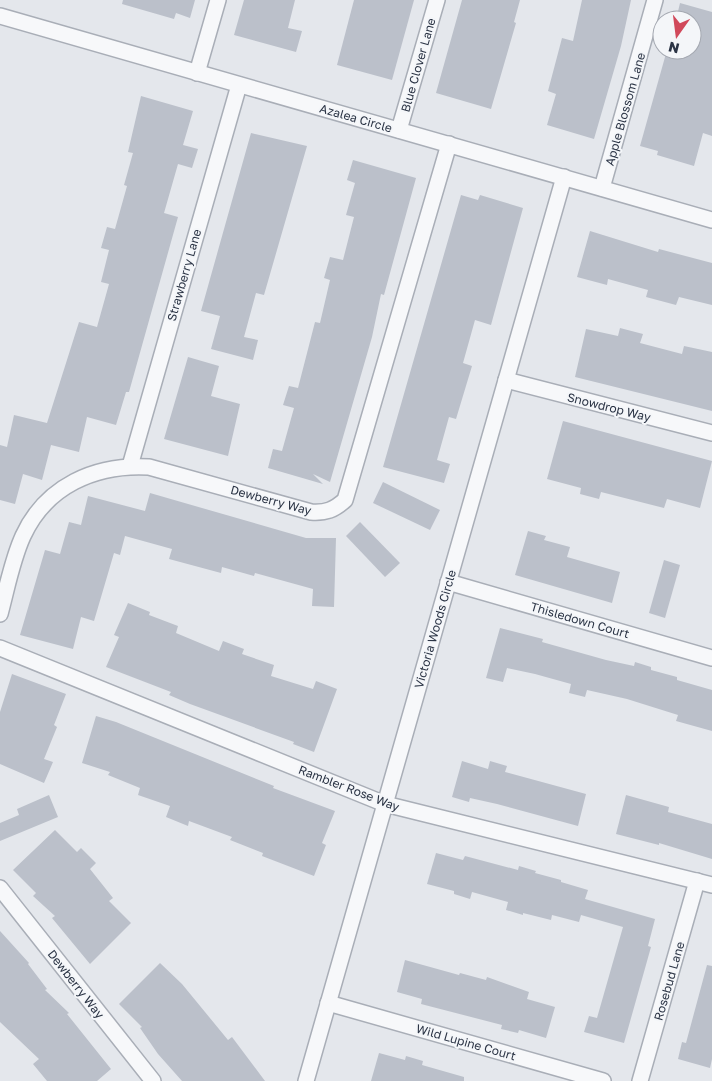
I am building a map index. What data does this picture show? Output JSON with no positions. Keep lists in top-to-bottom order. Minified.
{"streets":{"street":["Blue Clover Lane","Apple Blossom Lane","Azalea Circle","Strawberry Lane","Snowdrop Way","Dewberry Way","Thisledown Court","Victoria Woods Circle","Rambler Rose Way","Rosebud Lane","Wild Lupine Court"]},"crossings":[["Blue Clover Lane","Azalea Circle"],["Apple Blossom Lane","Azalea Circle"],["Azalea Circle","Strawberry Lane"],["Azalea Circle","Dewberry Way"],["Azalea Circle","Victoria Woods Circle"],["Strawberry Lane","Dewberry Way"],["Snowdrop Way","Victoria Woods Circle"],["Thisledown Court","Victoria Woods Circle"],["Victoria Woods Circle","Rambler Rose Way"],["Victoria Woods Circle","Wild Lupine Court"],["Rambler Rose Way","Rosebud Lane"]],"north":"bottom"}
